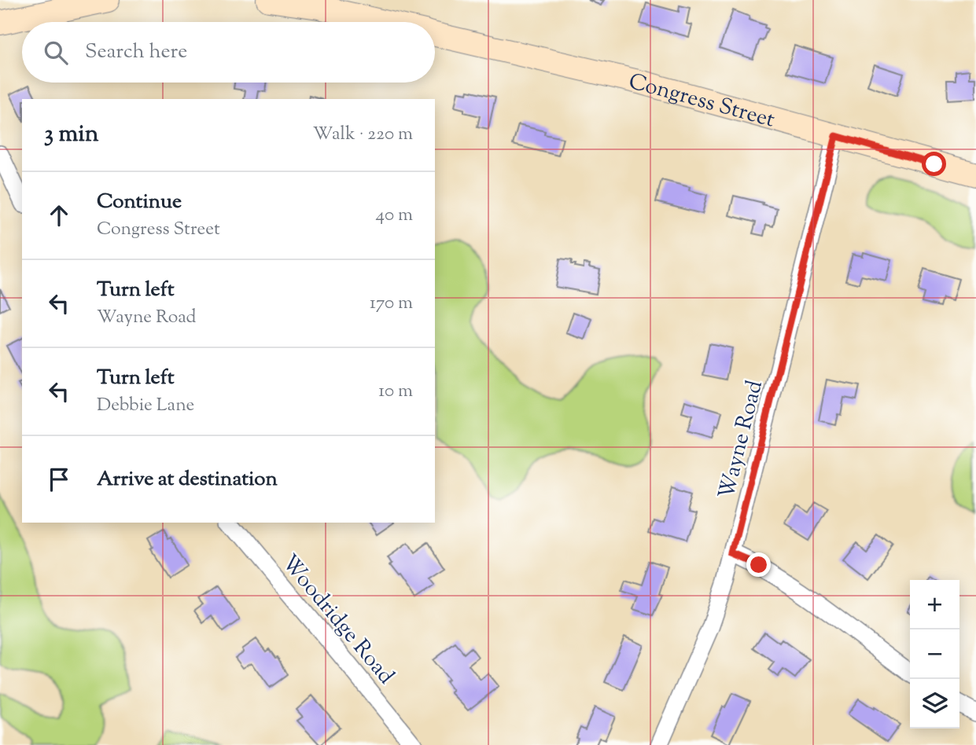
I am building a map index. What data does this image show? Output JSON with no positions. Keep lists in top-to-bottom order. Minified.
{"streets":{"main road":["Congress Street"],"street":["Wayne Road","Woodridge Road"]},"crossings":[["Congress Street","Wayne Road"]],"page":{"search":"Search here","heading":["3 min","Walk · 220 m"],"list":[["Continue","Congress Street","40 m"],["Turn left","Wayne Road","170 m"],["Turn left","Debbie Lane","10 m"],"Arrive at destination"],"map_buttons":["+","−"]}}
